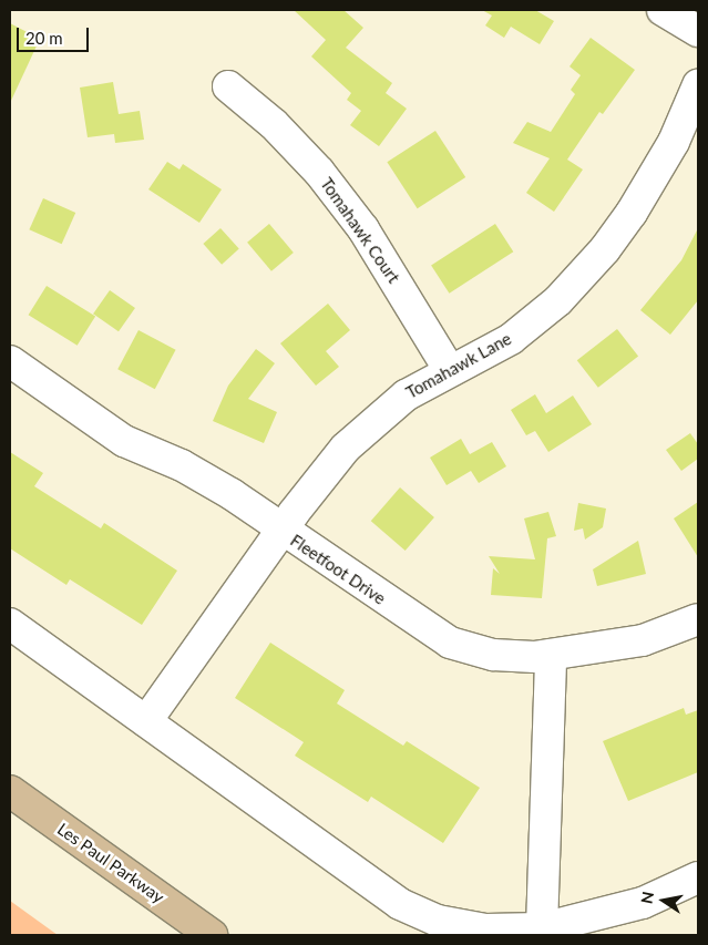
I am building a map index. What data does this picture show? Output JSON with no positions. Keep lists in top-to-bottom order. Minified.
{"streets":{"main road":["Les Paul Parkway"],"street":["Tomahawk Court","Tomahawk Lane","Fleetfoot Drive"]},"crossings":[["Tomahawk Court","Tomahawk Lane"],["Tomahawk Lane","Fleetfoot Drive"]],"scale_bar":"20 m","north":"left"}
